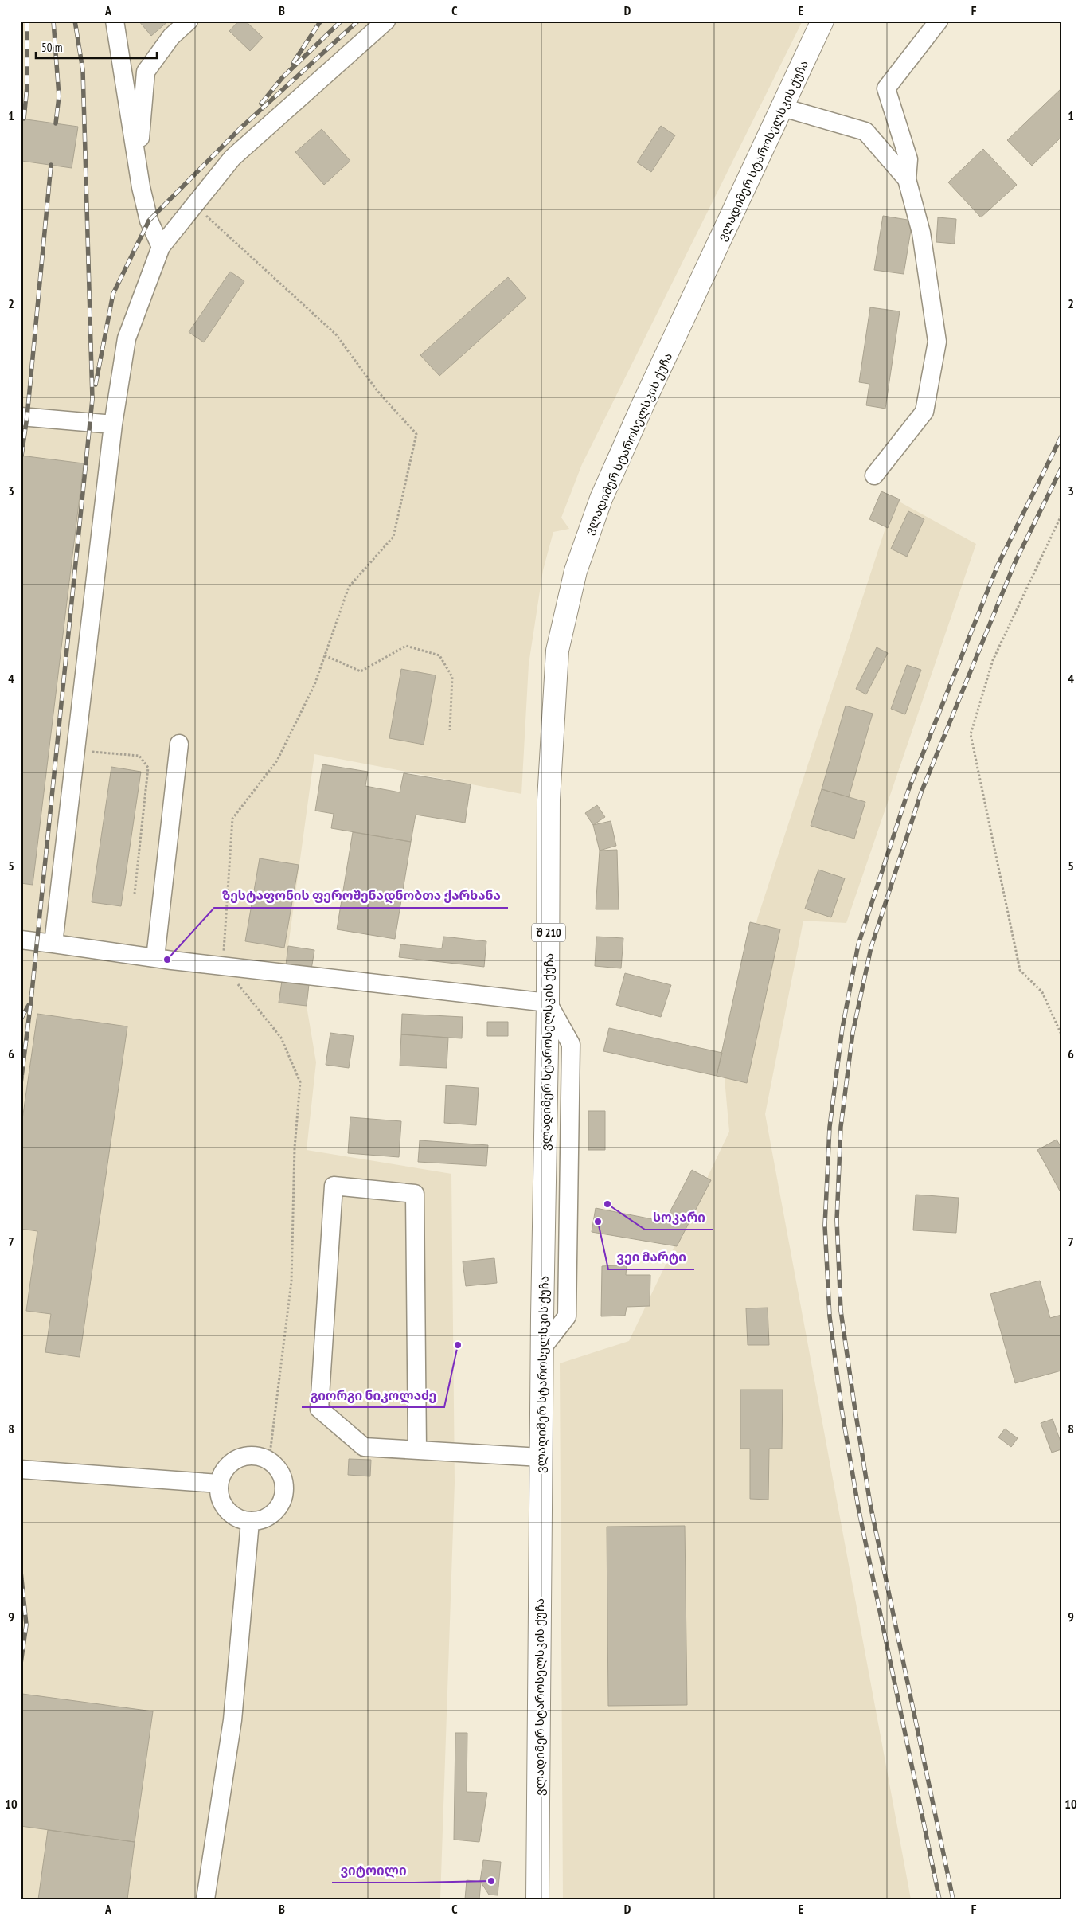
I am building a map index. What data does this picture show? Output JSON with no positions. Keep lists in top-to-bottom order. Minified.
{"streets":{"main road":["ვლადიმერ სტაროსელსკის ქუჩა","შ 210"]},"places":["ზესტაფონის ფეროშენადნობთა ქარხანა","სოკარი","ვეი მარტი","გიორგი ნიკოლაძე","ვიტოილი"],"scale_bar":"50 m","grid":{"columns":["A","B","C","D","E","F"],"rows":["1","2","3","4","5","6","7","8","9","10"]}}
